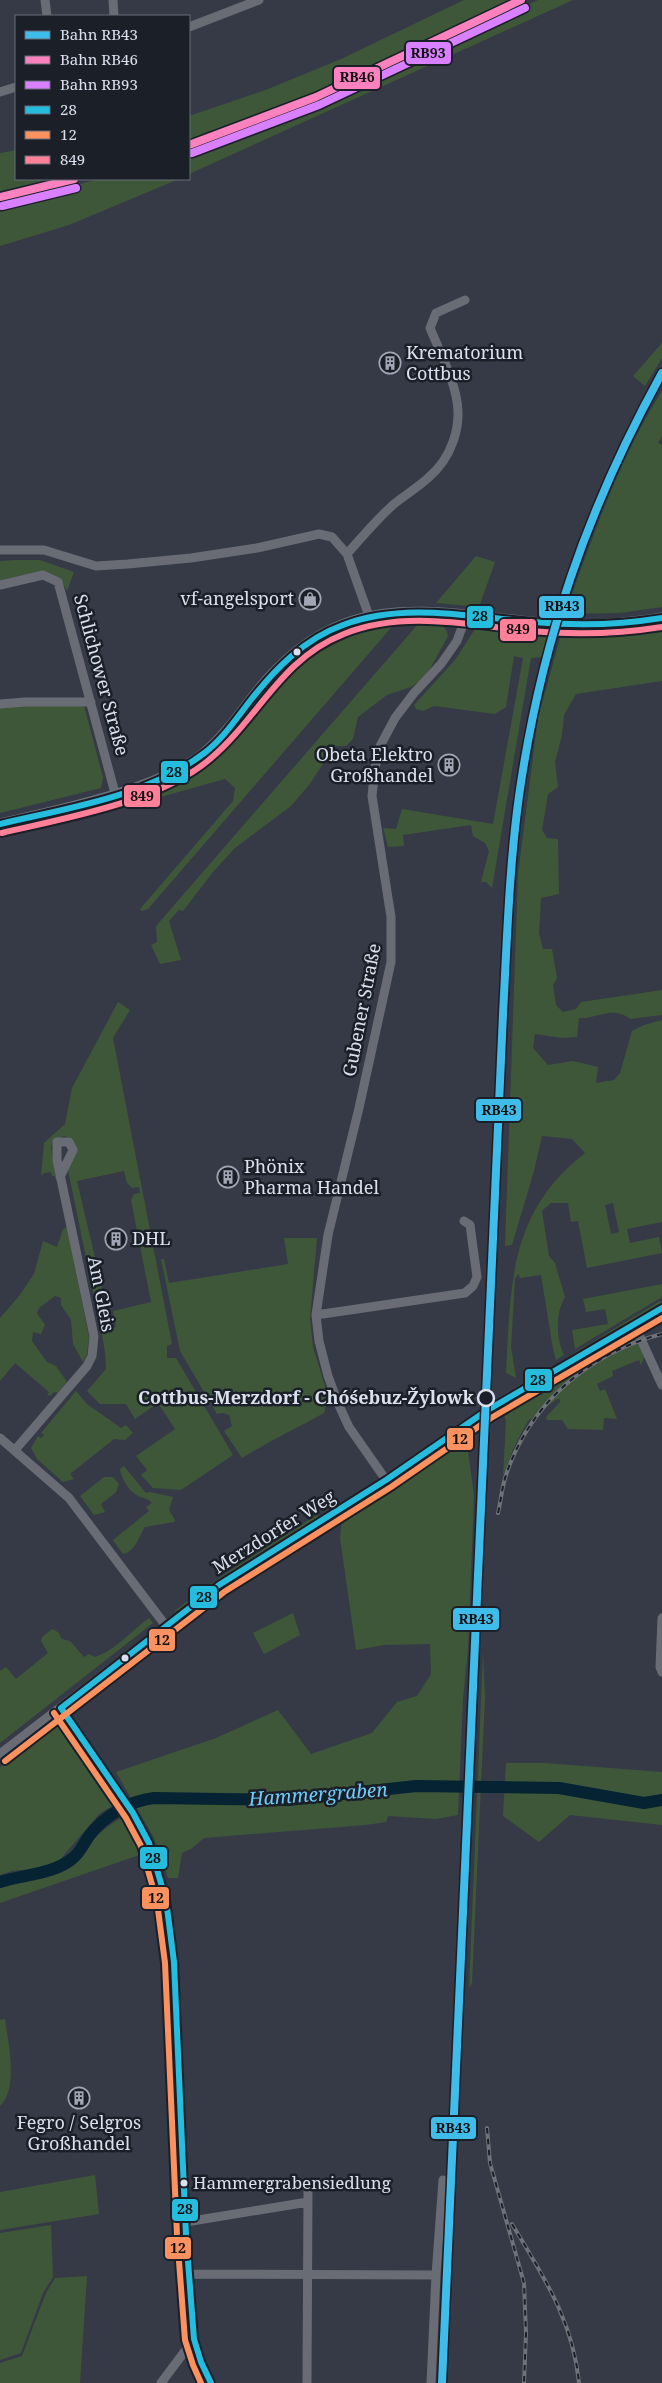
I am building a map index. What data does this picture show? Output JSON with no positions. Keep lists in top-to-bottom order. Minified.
{"streets":{"street":["Schlichower Straße","Gubener Straße","Am Gleis","Merzdorfer Weg"]},"crossings":[["Gubener Straße","Merzdorfer Weg"]],"water":["Hammergraben"],"places":{"building":["Krematorium Cottbus","Obeta Elektro Großhandel","Phönix Pharma Handel","DHL","Fegro / Selgros Großhandel"],"shop":["vf-angelsport"],"other":["Cottbus-Merzdorf - Chóśebuz-Žylowk","Hammergrabensiedlung"]},"lines":["rail line RB46","rail line RB93","rail line RB43","transit line 28","transit line 849","transit line 12"],"legend":["Bahn RB43","Bahn RB46","Bahn RB93","28","12","849"]}
